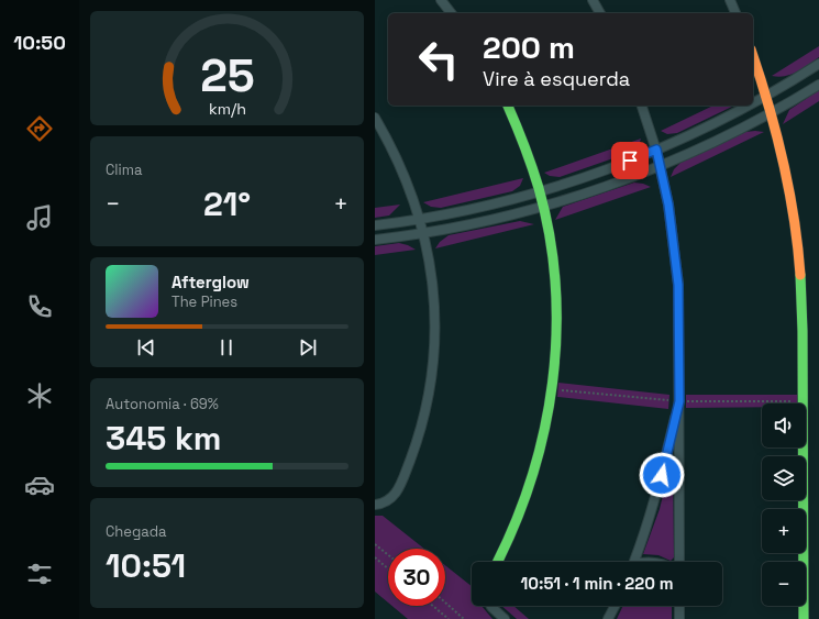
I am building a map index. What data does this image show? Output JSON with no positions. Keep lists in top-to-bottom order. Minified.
{"page":{"tabs":"10:50","turn":["200 m","Vire à esquerda"],"tile":["Clima",["Autonomia · 69%","345 km"],["Chegada","10:51"]],"heat":["−","21°","+"],"song":["Afterglow","The Pines"],"map_buttons":["+","−"],"limit":"30","trip":"10:51 · 1 min · 220 m","gauge":["25","km/h"]}}
